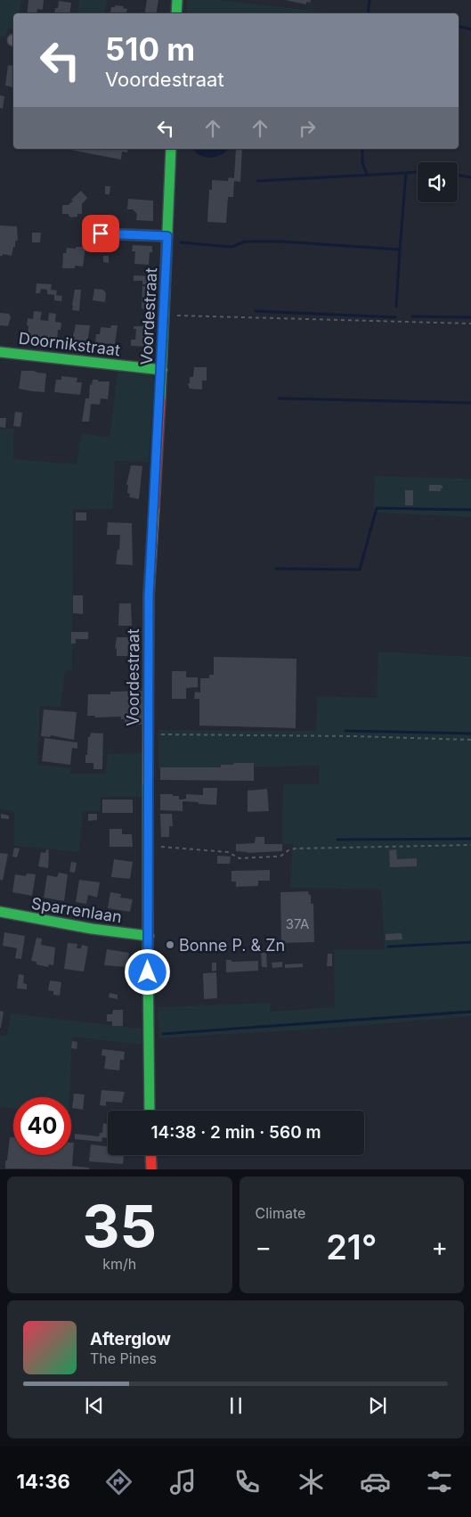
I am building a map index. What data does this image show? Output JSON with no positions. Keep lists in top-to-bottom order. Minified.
{"streets":{"street":["Voordestraat","Doornikstraat","Sparrenlaan"]},"crossings":[["Voordestraat","Doornikstraat"],["Voordestraat","Sparrenlaan"]],"places":["Bonne P. & Zn"],"house_numbers":["37A"],"page":{"turn":["510 m","Voordestraat"],"limit":"40","trip":"14:38 · 2 min · 560 m","tile":[["35","km/h"],"Climate"],"heat":["−","21°","+"],"song":["Afterglow","The Pines"],"tabs":"14:36"}}
